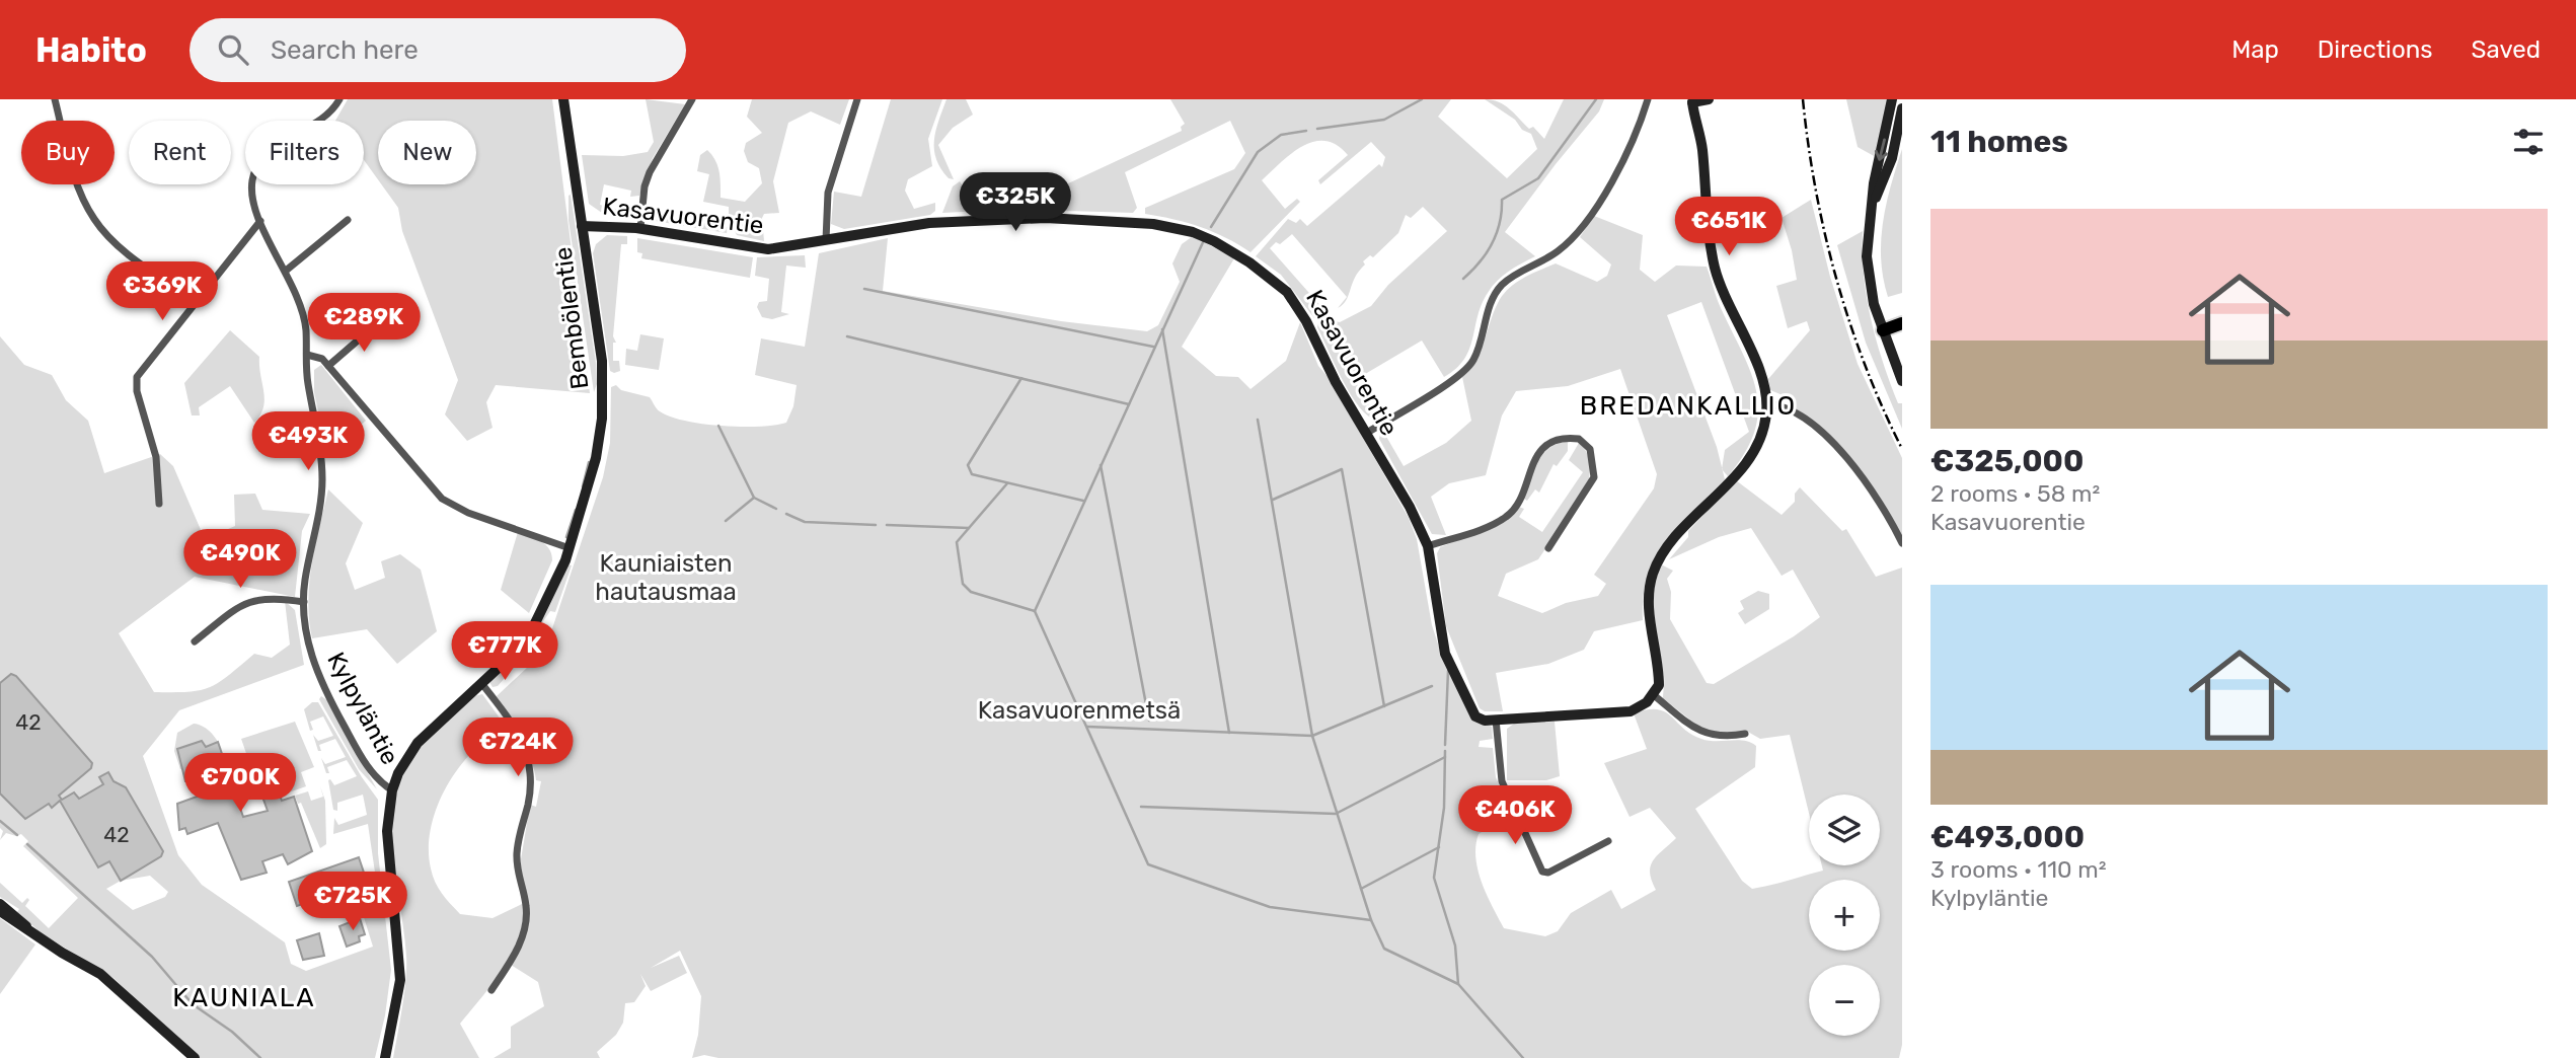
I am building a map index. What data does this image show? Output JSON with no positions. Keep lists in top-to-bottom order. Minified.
{"streets":{"street":["Kasavuorentie","Bembölentie","Kylpyläntie"]},"crossings":[["Kasavuorentie","Bembölentie"],["Bembölentie","Kylpyläntie"]],"districts":["BREDANKALLIO","KAUNIALA"],"parks":["Kauniaisten hautausmaa","Kasavuorenmetsä"],"house_numbers":["42","42"],"page":{"header":"Habito","search":"Search here","nav":["Map","Directions","Saved"],"heading":"11 homes","chip":["Buy","Rent","Filters","New"],"price":["€325K","€651K","€369K","€289K","€493K","€490K","€777K","€724K","€700K","€406K","€725K"],"list":[{"name":"€325,000","note":"2 rooms · 58 m² · Kasavuorentie"},{"name":"€493,000","note":"3 rooms · 110 m² · Kylpyläntie"}],"map_buttons":["+","−"]}}
